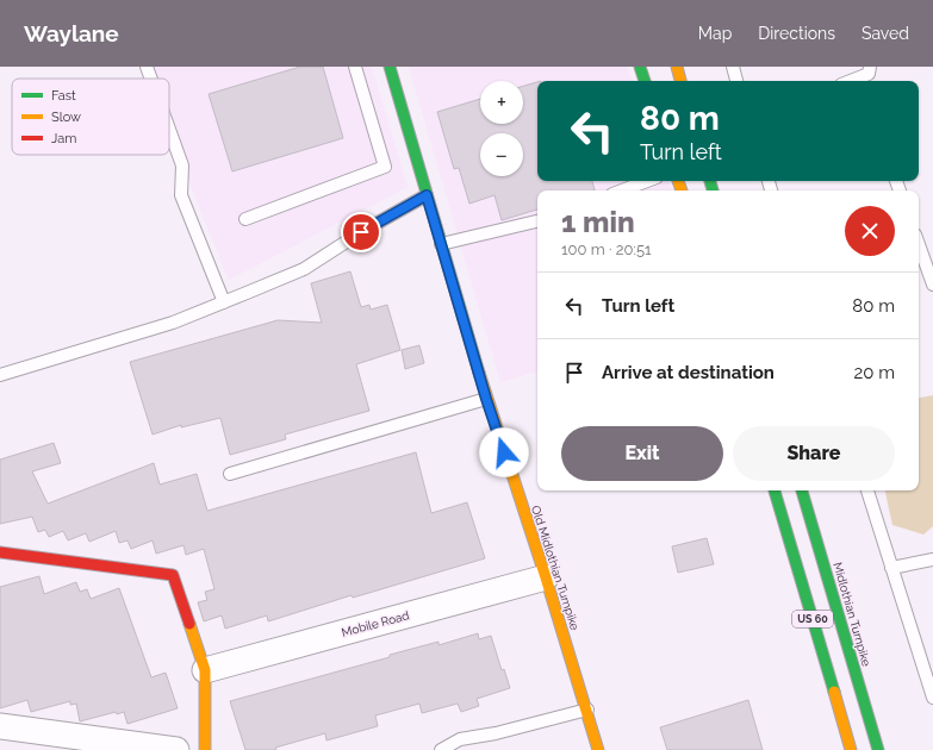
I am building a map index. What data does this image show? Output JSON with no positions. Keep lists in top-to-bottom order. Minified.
{"streets":{"street":["Old Midlothian Turnpike","Midlothian Turnpike","US 60","Mobile Road"]},"crossings":[["Old Midlothian Turnpike","Mobile Road"]],"legend":["Fast","Slow","Jam"],"page":{"header":"Waylane","nav":["Map","Directions","Saved"],"map_buttons":["+","−"],"turn":["80 m","Turn left"],"heading":["1 min","100 m · 20:51"],"list":[{"name":"Turn left","value":"80 m"},{"name":"Arrive at destination","value":"20 m"}],"buttons":["Exit","Share"]}}
